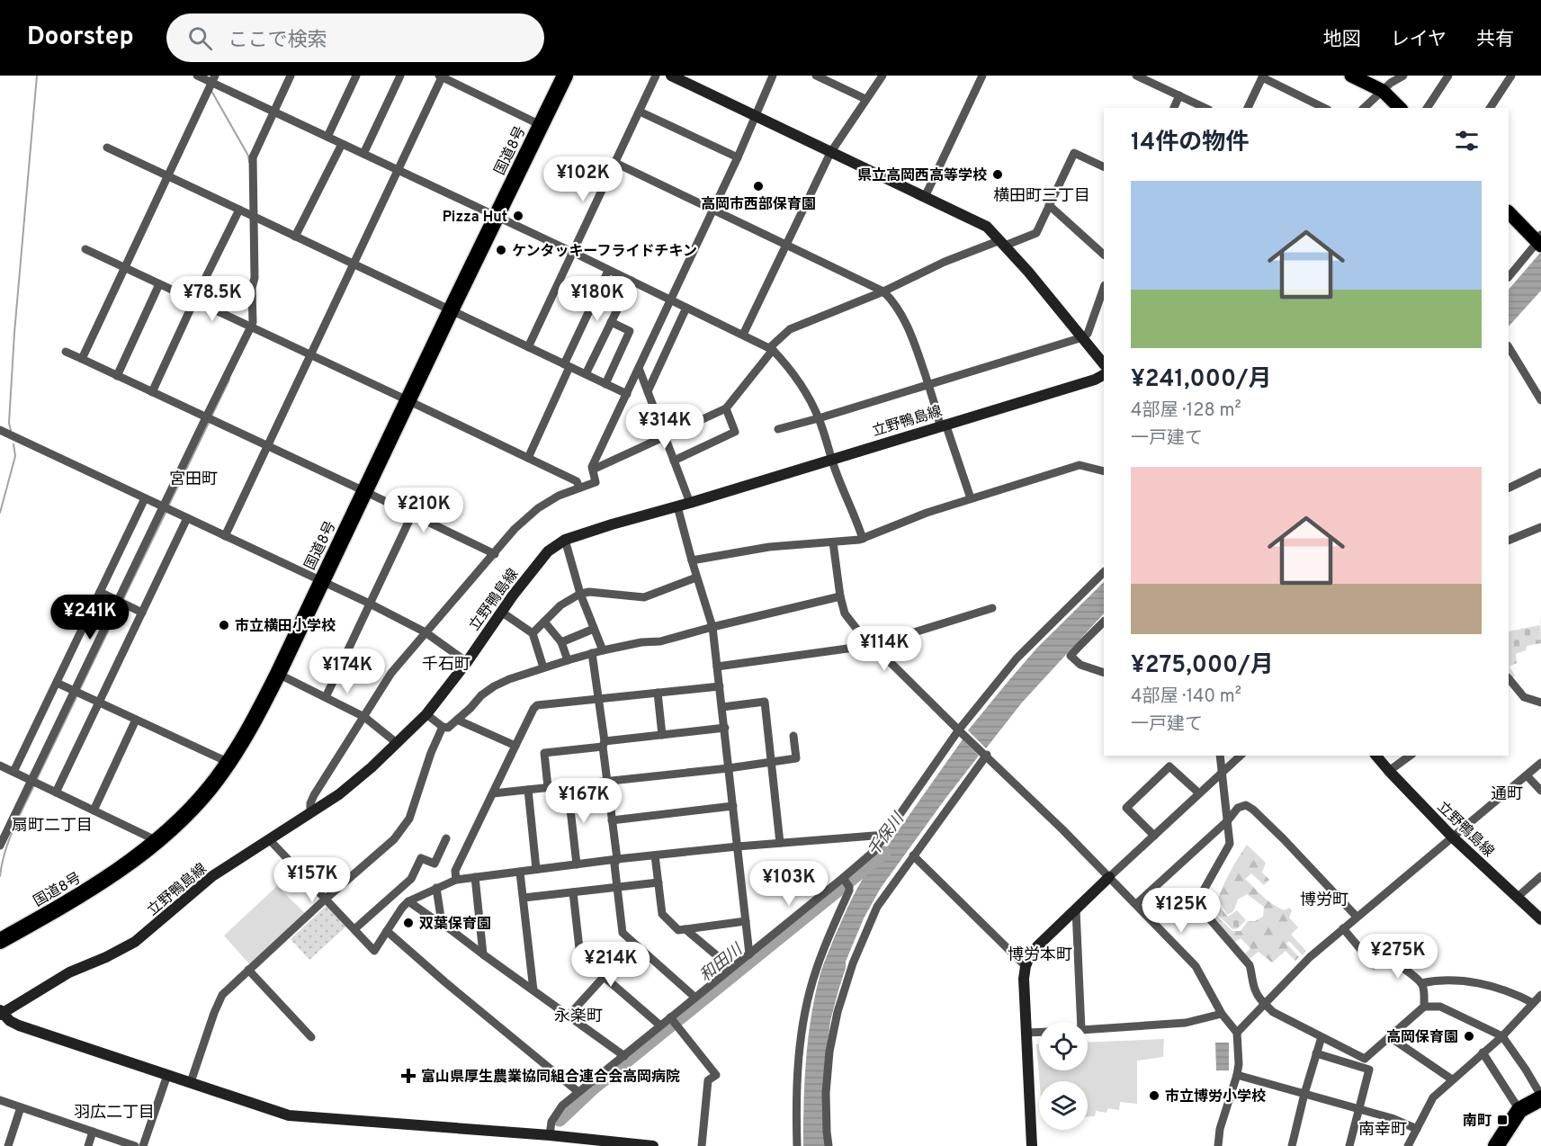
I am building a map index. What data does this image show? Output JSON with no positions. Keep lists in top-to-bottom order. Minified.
{"streets":{"highway":["国道8号"],"main road":["立野鴨島線"]},"districts":["横田町三丁目","宮田町","千石町","通町","扇町二丁目","博労町","博労本町","永楽町","羽広二丁目","南幸町"],"water":["千保川","和田川"],"places":{"other":["県立高岡西高等学校","高岡市西部保育園","Pizza Hut","ケンタッキーフライドチキン","市立横田小学校","双葉保育園","高岡保育園","市立博労小学校"],"health":["富山県厚生農業協同組合連合会高岡病院"],"transit":["南町"]},"page":{"header":"Doorstep","search":"ここで検索","nav":["地図","レイヤ","共有"],"heading":"14件の物件","price":["¥102K","¥78.5K","¥180K","¥314K","¥210K","¥241K","¥114K","¥174K","¥167K","¥157K","¥103K","¥125K","¥275K","¥214K"],"list":[{"name":"¥241,000/月","note":"4部屋 · 128 m² · 一戸建て"},{"name":"¥275,000/月","note":"4部屋 · 140 m² · 一戸建て"}]}}
